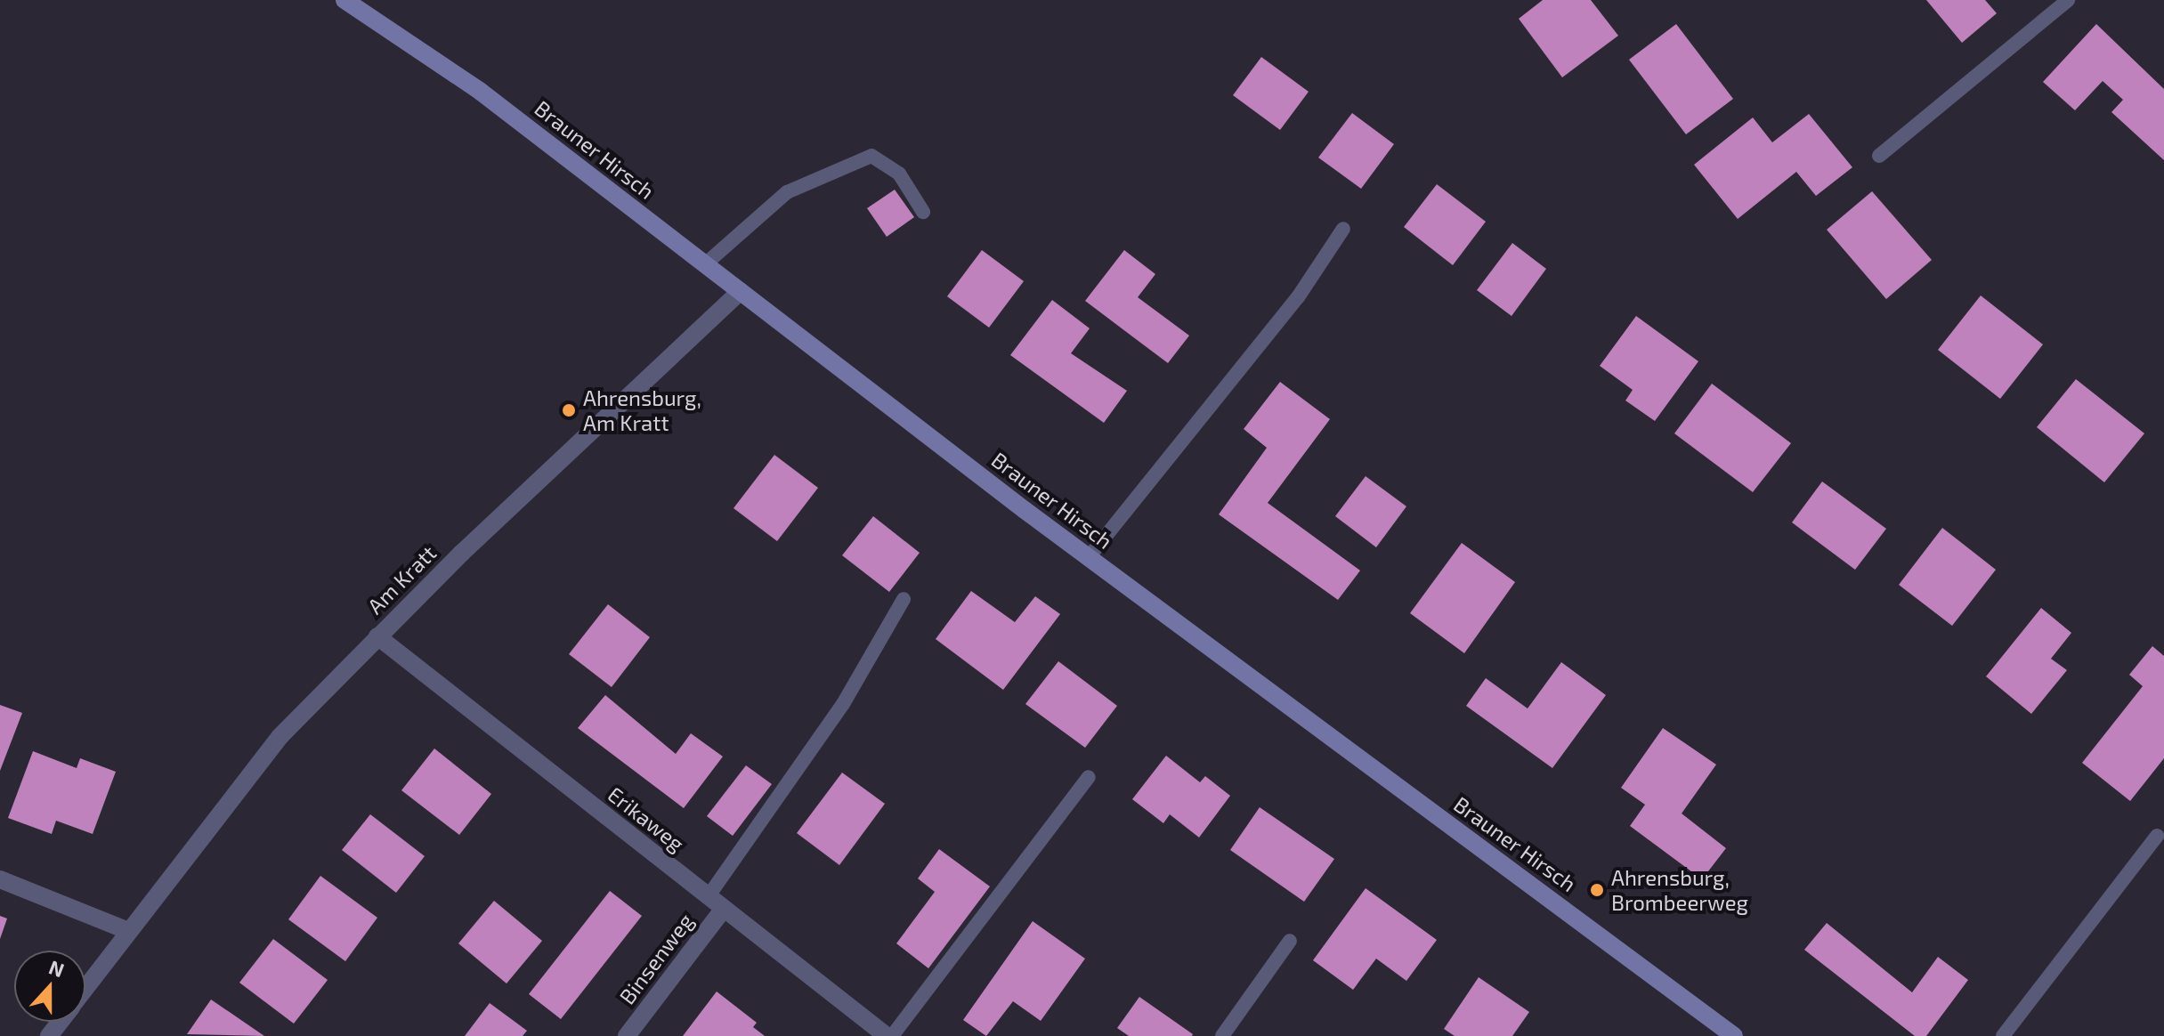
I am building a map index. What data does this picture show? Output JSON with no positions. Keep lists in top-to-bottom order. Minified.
{"streets":{"street":["Brauner Hirsch","Am Kratt","Erikaweg","Binsenweg"]},"crossings":[["Brauner Hirsch","Am Kratt"],["Am Kratt","Erikaweg"],["Erikaweg","Binsenweg"]],"places":["Ahrensburg, Am Kratt","Ahrensburg, Brombeerweg"],"north":"top"}
